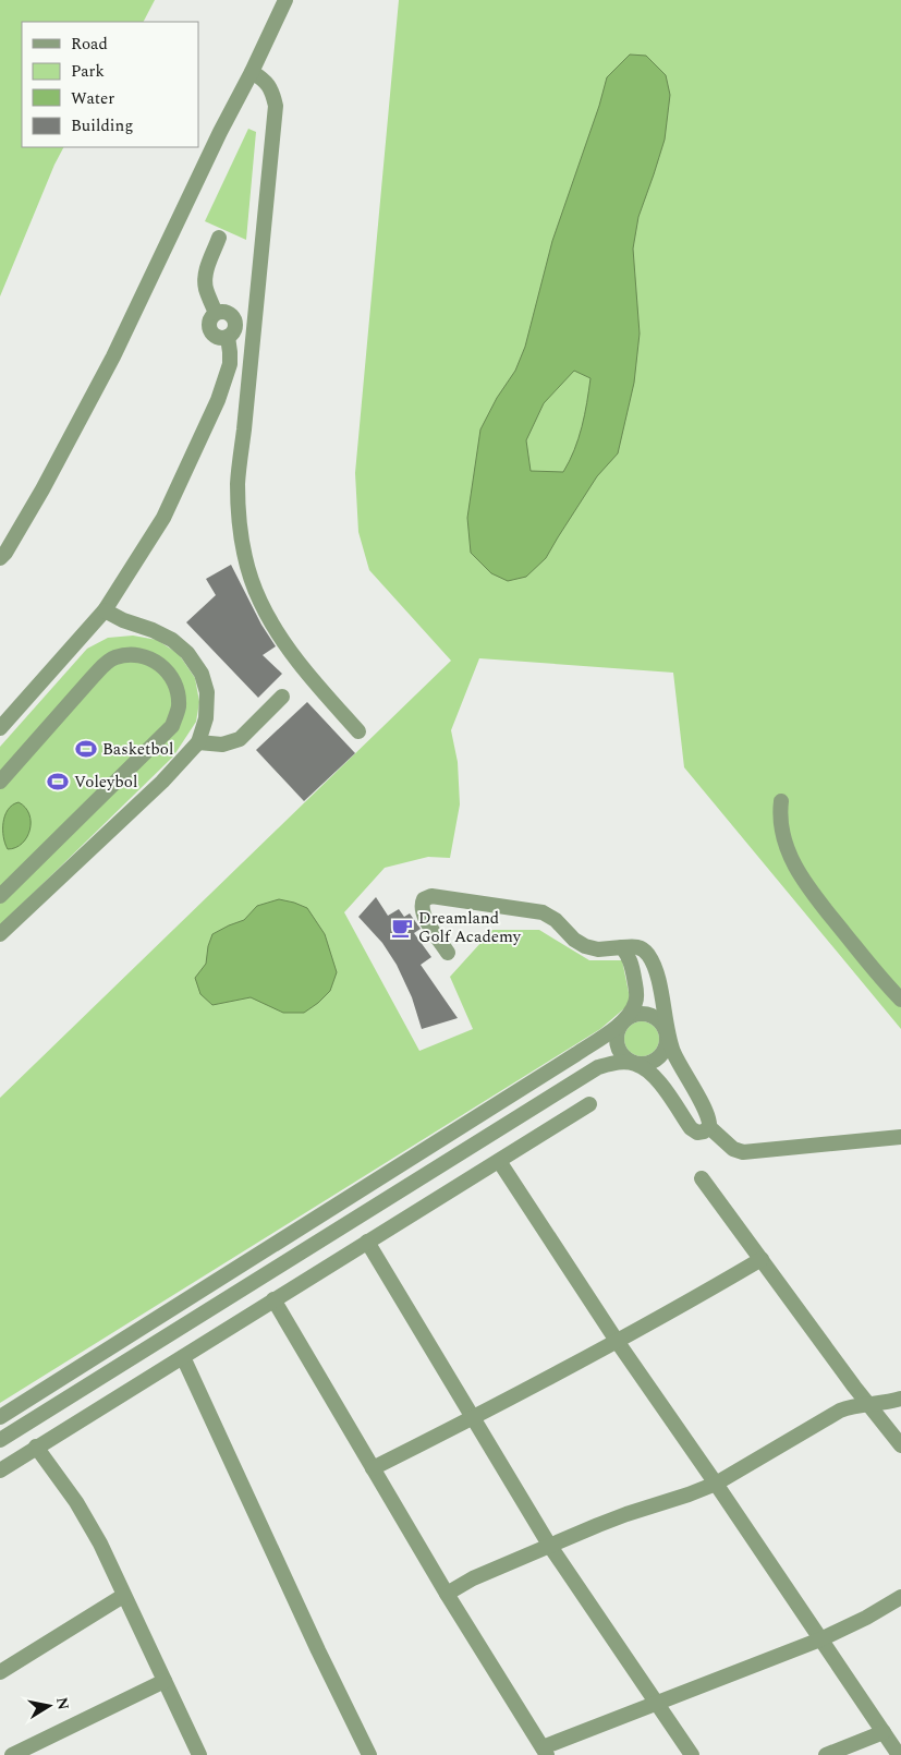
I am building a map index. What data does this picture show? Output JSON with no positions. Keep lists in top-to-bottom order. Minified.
{"places":{"sports":["Basketbol","Voleybol"],"cafe":["Dreamland Golf Academy"]},"legend":["Road","Park","Water","Building"],"north":"right"}
